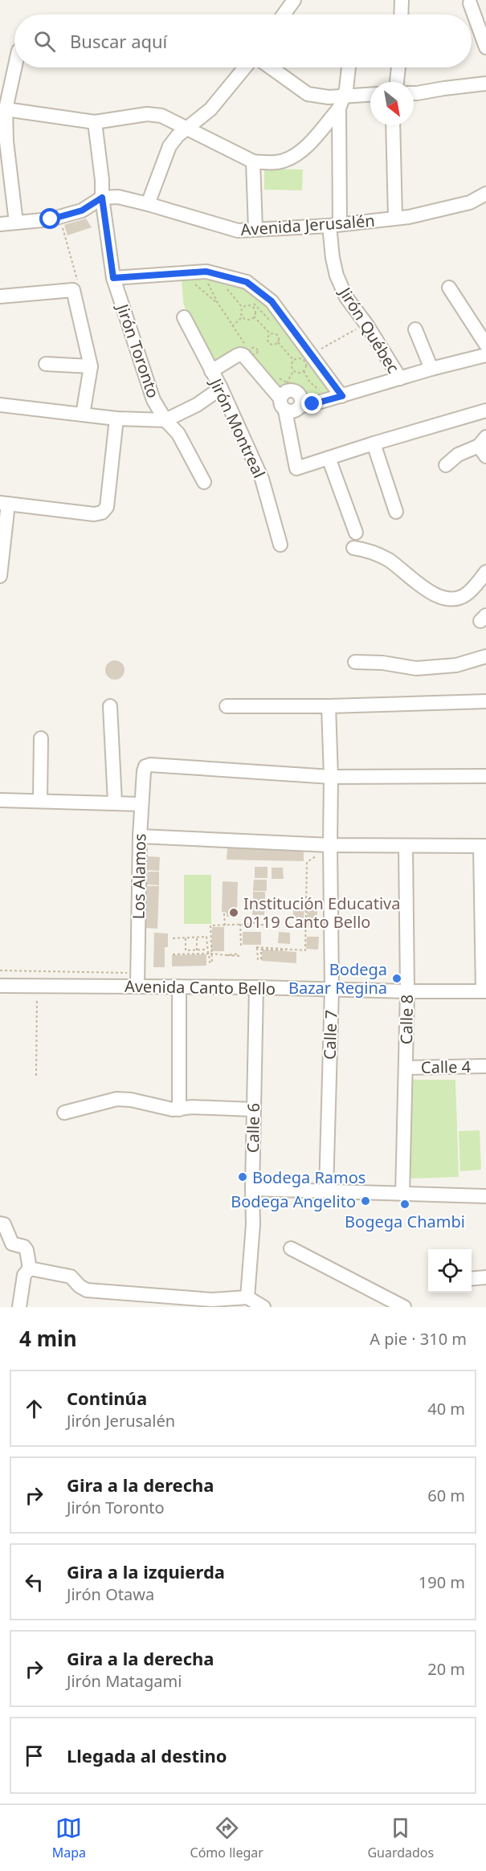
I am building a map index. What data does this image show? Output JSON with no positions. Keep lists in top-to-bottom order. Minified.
{"streets":{"street":["Avenida Jerusalén","Jirón Québec","Jirón Toronto","Jirón Montreal","Los Alamos","Avenida Canto Bello","Calle 8","Calle 7","Calle 4","Calle 6"]},"crossings":[["Avenida Jerusalén","Jirón Québec"],["Avenida Jerusalén","Jirón Toronto"],["Los Alamos","Avenida Canto Bello"],["Los Alamos","Calle 7"],["Avenida Canto Bello","Calle 8"],["Avenida Canto Bello","Calle 7"],["Avenida Canto Bello","Calle 6"],["Calle 8","Calle 4"]],"places":["Institución Educativa 0119 Canto Bello","Bodega Bazar Regina","Bodega Ramos","Bodega Angelito","Bogega Chambi"],"north":"bottom right","page":{"search":"Buscar aquí","heading":["4 min","A pie · 310 m"],"list":[["Continúa","Jirón Jerusalén","40 m"],["Gira a la derecha","Jirón Toronto","60 m"],["Gira a la izquierda","Jirón Otawa","190 m"],["Gira a la derecha","Jirón Matagami","20 m"],"Llegada al destino"],"nav":["Mapa","Cómo llegar","Guardados"]}}
